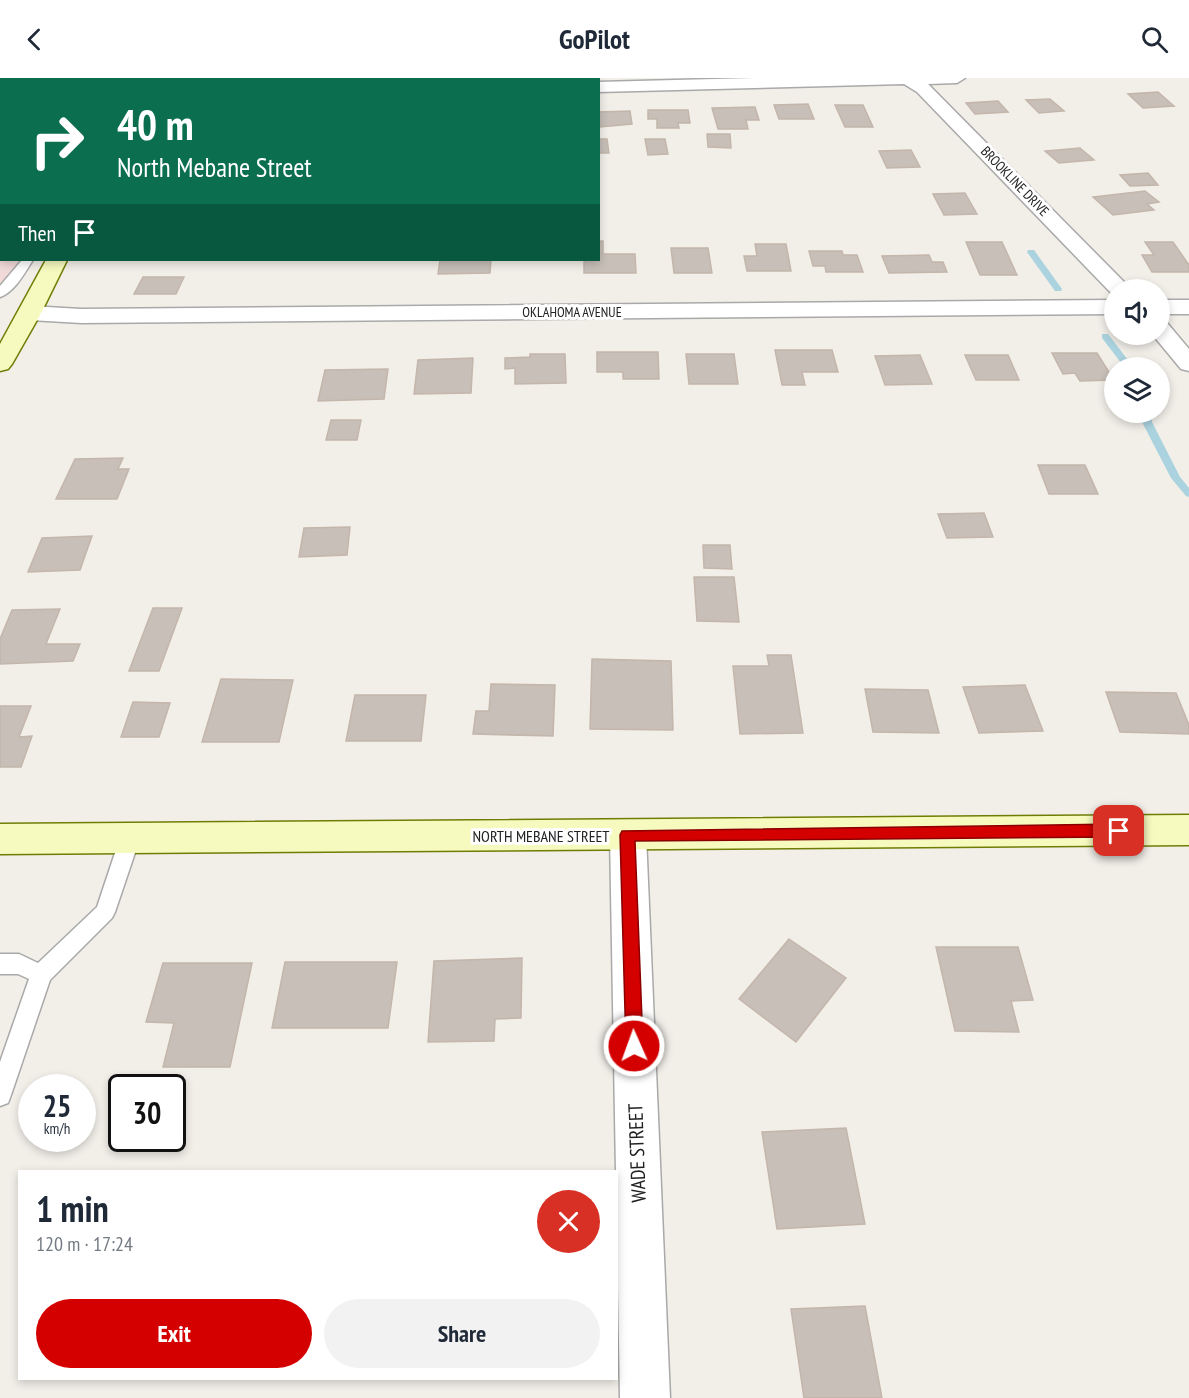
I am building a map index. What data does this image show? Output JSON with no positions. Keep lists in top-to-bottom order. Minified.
{"streets":{"main road":["NORTH MEBANE STREET"],"street":["BROOKLINE DRIVE","OKLAHOMA AVENUE","WADE STREET"]},"crossings":[["NORTH MEBANE STREET","WADE STREET"]],"page":{"header":"GoPilot","turn":["40 m","North Mebane Street"],"then":"Then","speed":"25 km/h","limit":"30","heading":["1 min","120 m · 17:24"],"buttons":["Exit","Share"]}}
